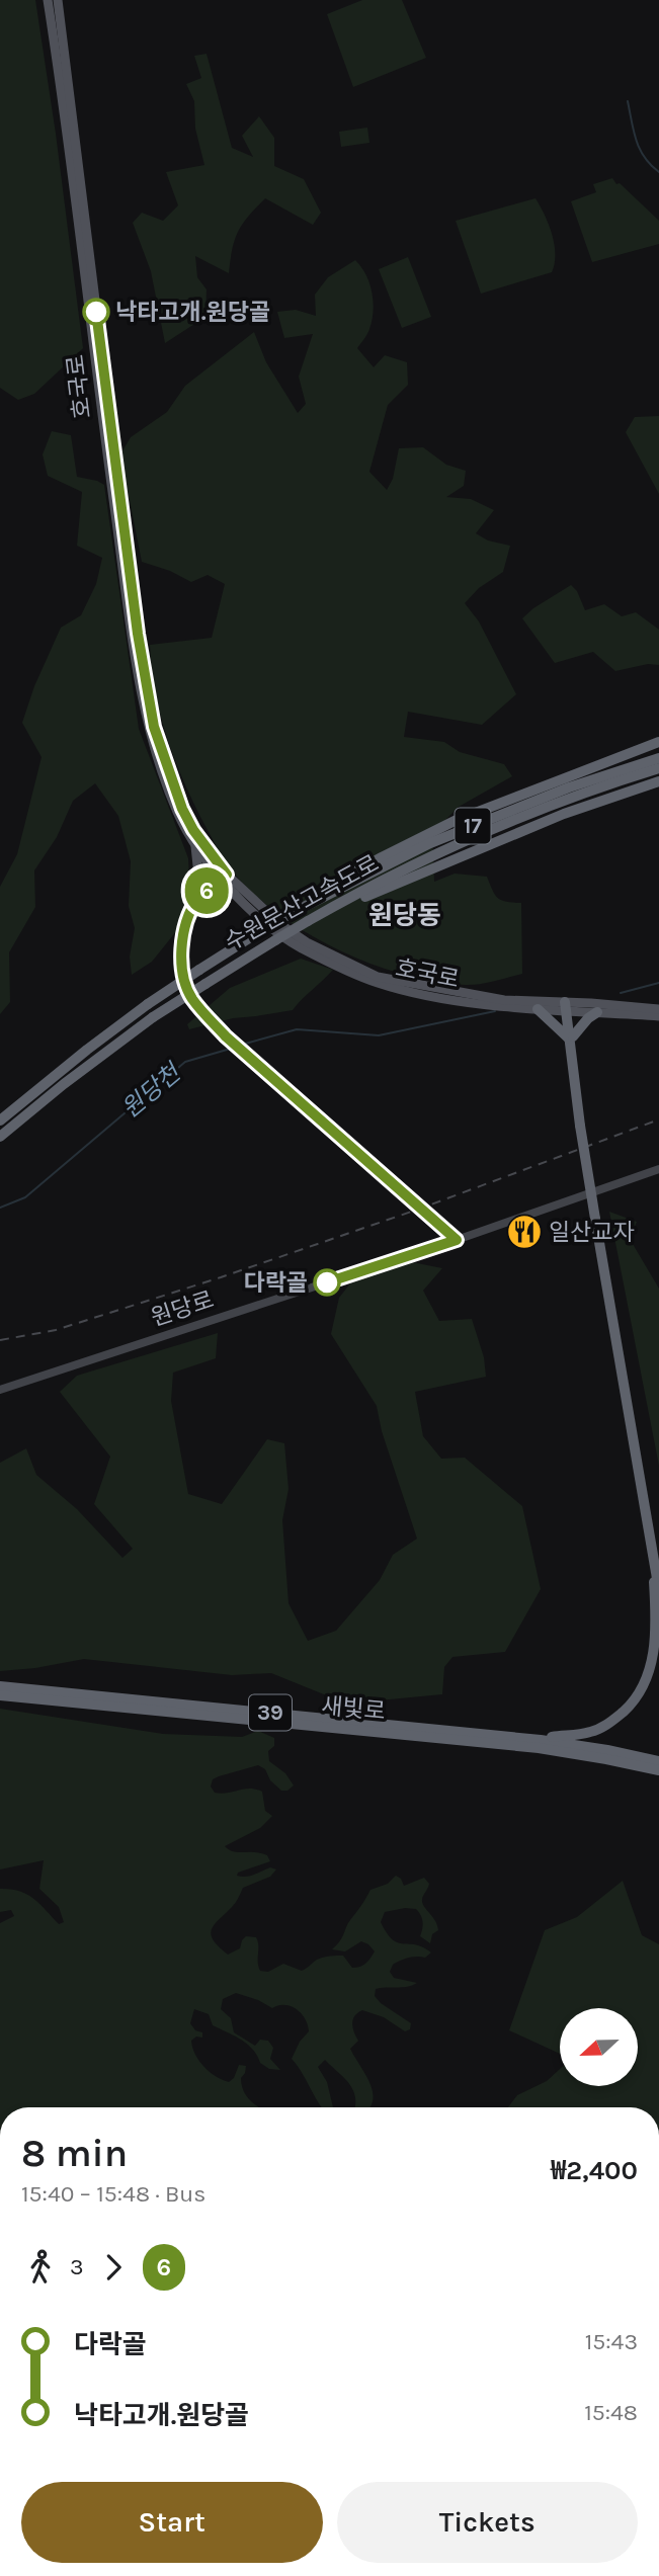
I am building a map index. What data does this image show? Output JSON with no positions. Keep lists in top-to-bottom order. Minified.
{"streets":{"highway":["17","수원문산고속도로","새빛로","39"],"main road":["호국로","원당로"]},"districts":["원당동"],"water":["원당천"],"places":{"other":["낙타고개.원당골","다락골"],"restaurant":["일산교자"]},"lines":["bus line 6"],"north":"left","page":{"on_map":"6","heading":["8 min","15:40 – 15:48 · Bus","₩2,400"],"legs":["3","6"],"list":[{"name":"다락골","value":"15:43"},{"name":"낙타고개.원당골","value":"15:48"}],"buttons":["Start","Tickets"]}}
